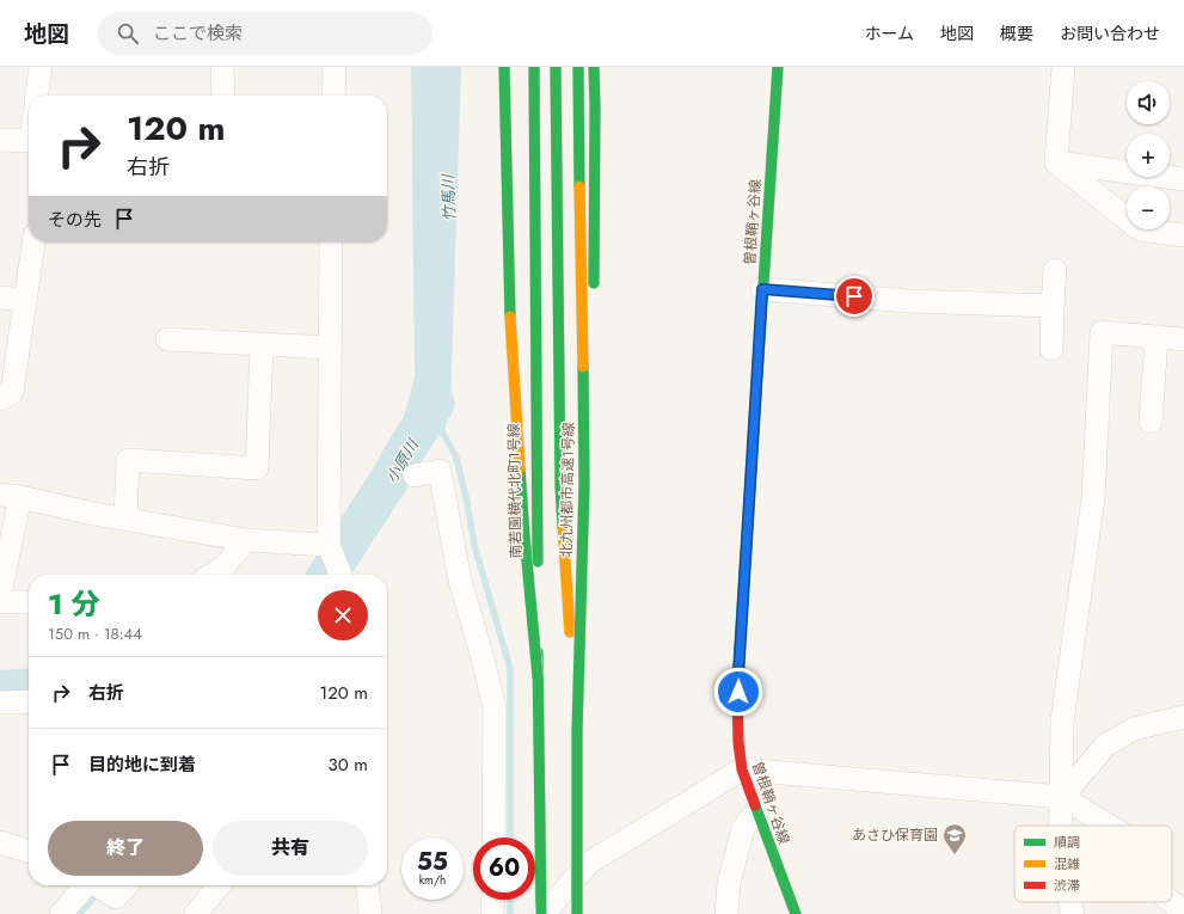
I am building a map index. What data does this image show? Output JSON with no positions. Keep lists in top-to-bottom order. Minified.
{"streets":{"main road":["曽根鞘ヶ谷線","北九州都市高速1号線","南若園横代北町1号線"]},"water":["竹馬川","小原川"],"places":{"school or university":["あさひ保育園"]},"legend":["順調","混雑","渋滞"],"page":{"header":"地図","search":"ここで検索","nav":["ホーム","地図","概要","お問い合わせ"],"map_buttons":["+","−"],"turn":["120 m","右折"],"then":"その先","heading":["1 分","150 m · 18:44"],"list":[{"name":"右折","value":"120 m"},{"name":"目的地に到着","value":"30 m"}],"buttons":["終了","共有"],"speed":"55 km/h","limit":"60"}}
